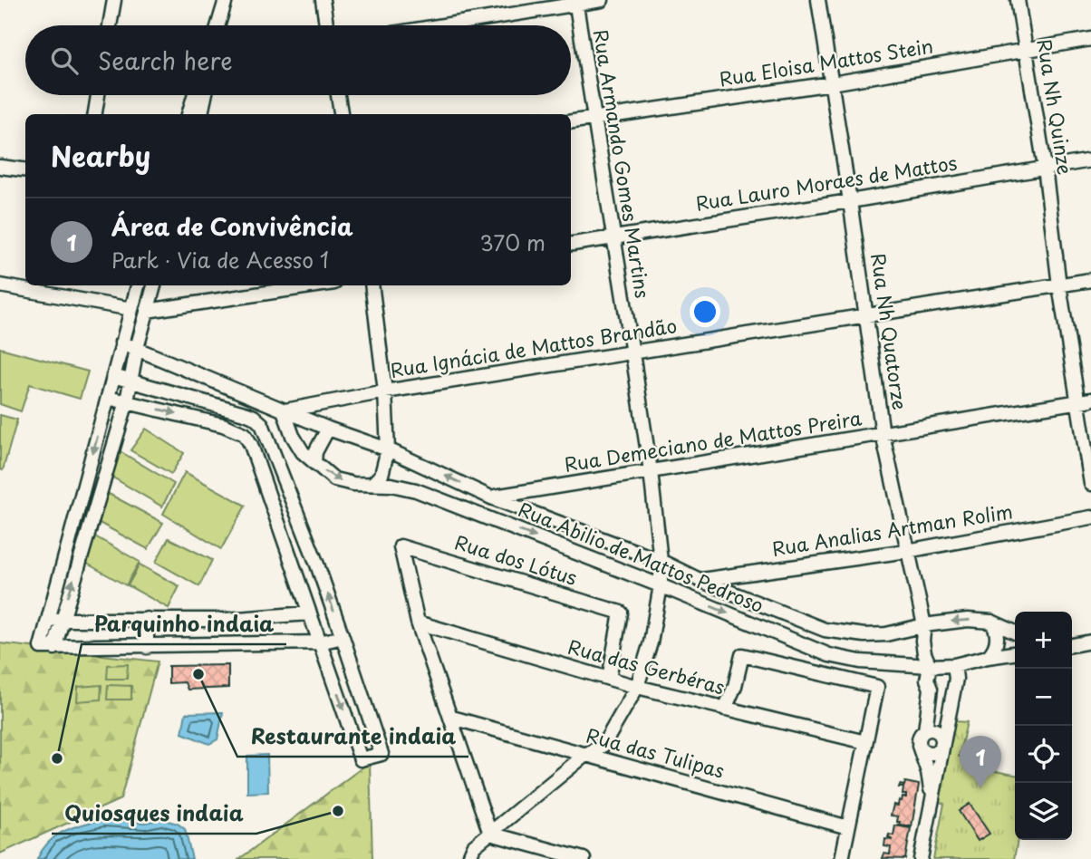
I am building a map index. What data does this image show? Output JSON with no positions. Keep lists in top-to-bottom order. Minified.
{"streets":{"street":["Rua Eloisa Mattos Stein","Rua Nh Quinze","Rua Armando Gomes Martins","Rua Lauro Moraes de Mattos","Rua Nh Quatorze","Rua Ignácia de Mattos Brandão","Rua Demeciano de Mattos Preira","Rua Analias Artman Rolim","Rua Abilio de Mattos Pedroso","Rua dos Lótus","Rua das Gerbéras","Rua das Tulipas"]},"crossings":[["Rua Eloisa Mattos Stein","Rua Nh Quinze"],["Rua Eloisa Mattos Stein","Rua Armando Gomes Martins"],["Rua Eloisa Mattos Stein","Rua Nh Quatorze"],["Rua Nh Quinze","Rua Lauro Moraes de Mattos"],["Rua Nh Quinze","Rua Ignácia de Mattos Brandão"],["Rua Nh Quinze","Rua Demeciano de Mattos Preira"],["Rua Armando Gomes Martins","Rua Lauro Moraes de Mattos"],["Rua Armando Gomes Martins","Rua Ignácia de Mattos Brandão"],["Rua Armando Gomes Martins","Rua Demeciano de Mattos Preira"],["Rua Armando Gomes Martins","Rua Abilio de Mattos Pedroso"],["Rua Armando Gomes Martins","Rua das Gerbéras"],["Rua Armando Gomes Martins","Rua das Tulipas"],["Rua Lauro Moraes de Mattos","Rua Nh Quatorze"],["Rua Nh Quatorze","Rua Ignácia de Mattos Brandão"],["Rua Nh Quatorze","Rua Demeciano de Mattos Preira"],["Rua Nh Quatorze","Rua Analias Artman Rolim"],["Rua Nh Quatorze","Rua Abilio de Mattos Pedroso"],["Rua Ignácia de Mattos Brandão","Rua Abilio de Mattos Pedroso"],["Rua Demeciano de Mattos Preira","Rua Abilio de Mattos Pedroso"],["Rua Analias Artman Rolim","Rua Abilio de Mattos Pedroso"],["Rua dos Lótus","Rua das Gerbéras"]],"places":["Restaurante indaia","Parquinho indaia","Quiosques indaia"],"page":{"search":"Search here","heading":"Nearby","list":[{"mark":"1","name":"Área de Convivência","note":"Park · Via de Acesso 1","value":"370 m"}],"map_buttons":["+","−"],"pins":"1"}}
